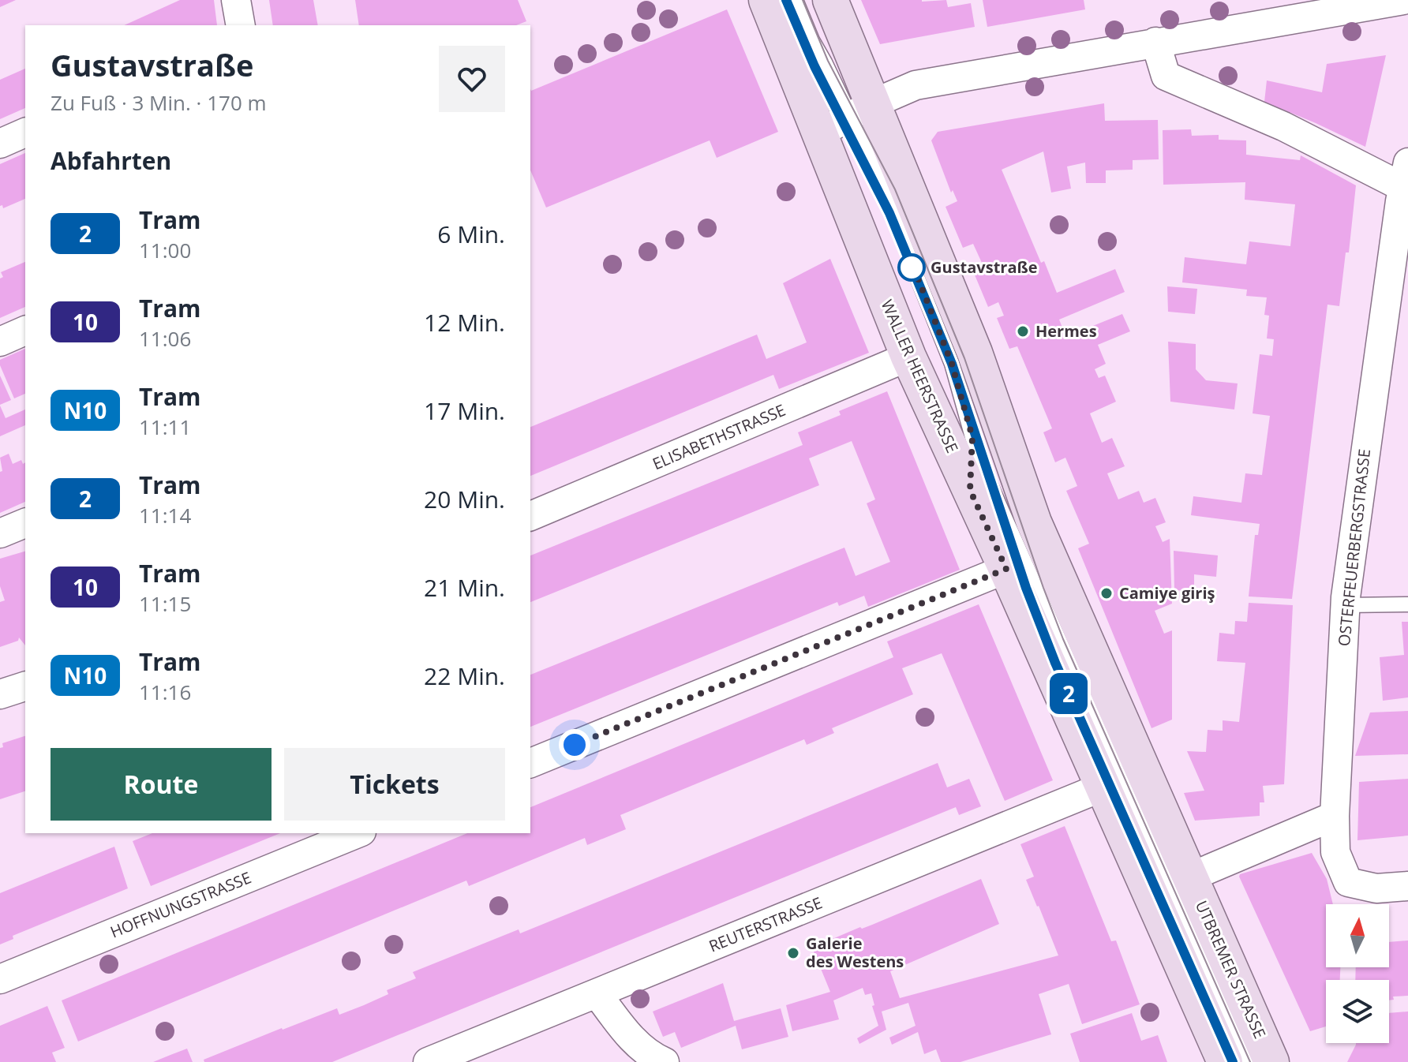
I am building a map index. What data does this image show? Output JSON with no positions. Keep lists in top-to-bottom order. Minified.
{"streets":{"main road":["WALLER HEERSTRASSE","UTBREMER STRASSE"],"street":["ELISABETHSTRASSE","OSTERFEUERBERGSTRASSE","HOFFNUNGSTRASSE","REUTERSTRASSE"]},"crossings":[["WALLER HEERSTRASSE","ELISABETHSTRASSE"],["WALLER HEERSTRASSE","REUTERSTRASSE"]],"places":["Gustavstraße","Hermes","Camiye giriş","Galerie des Westens"],"lines":["tram line 2"],"north":"top","page":{"on_map":"2","heading":[["Gustavstraße","Zu Fuß · 3 Min. · 170 m"],"Abfahrten"],"list":[{"mark":"2","name":"Tram","note":"11:00","value":"6 Min."},{"mark":"10","name":"Tram","note":"11:06","value":"12 Min."},{"mark":"N10","name":"Tram","note":"11:11","value":"17 Min."},{"mark":"2","name":"Tram","note":"11:14","value":"20 Min."},{"mark":"10","name":"Tram","note":"11:15","value":"21 Min."},{"mark":"N10","name":"Tram","note":"11:16","value":"22 Min."}],"buttons":["Route","Tickets"]}}
